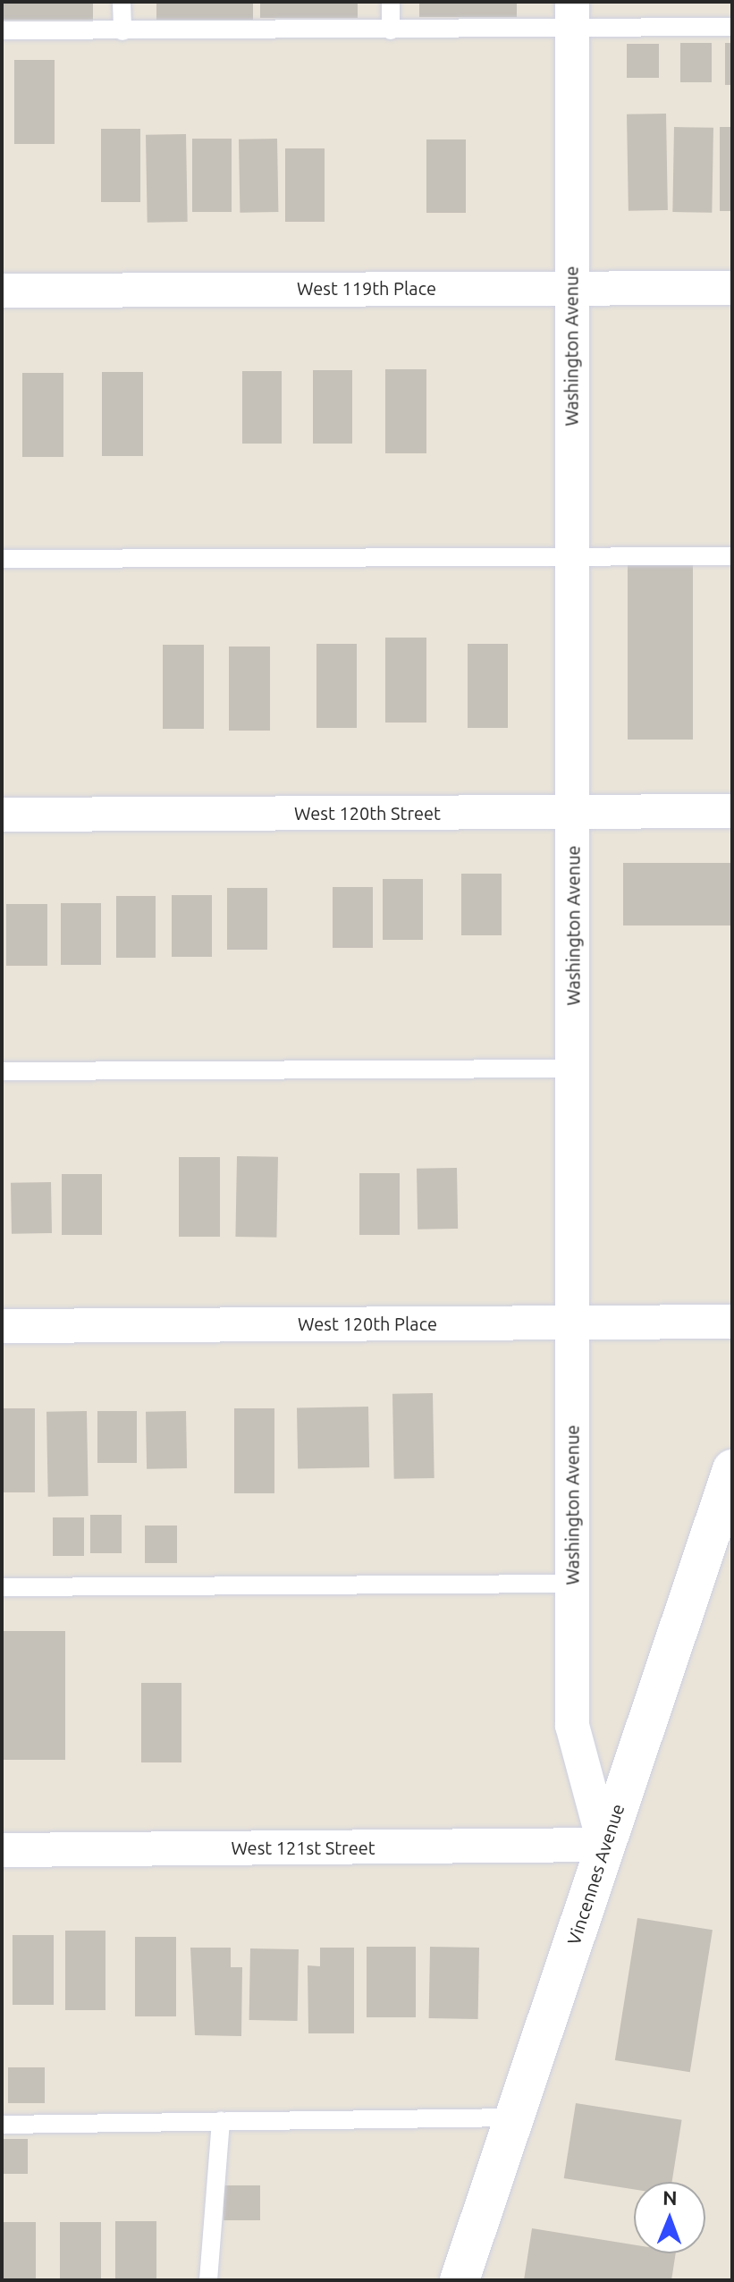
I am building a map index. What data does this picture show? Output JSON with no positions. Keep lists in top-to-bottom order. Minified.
{"streets":{"main road":["Vincennes Avenue"],"street":["West 119th Place","Washington Avenue","West 120th Street","West 120th Place","West 121st Street"]},"crossings":[["West 119th Place","Washington Avenue"],["Washington Avenue","West 120th Street"],["Washington Avenue","West 120th Place"],["Washington Avenue","West 121st Street"],["Washington Avenue","Vincennes Avenue"],["West 121st Street","Vincennes Avenue"]],"north":"top"}
